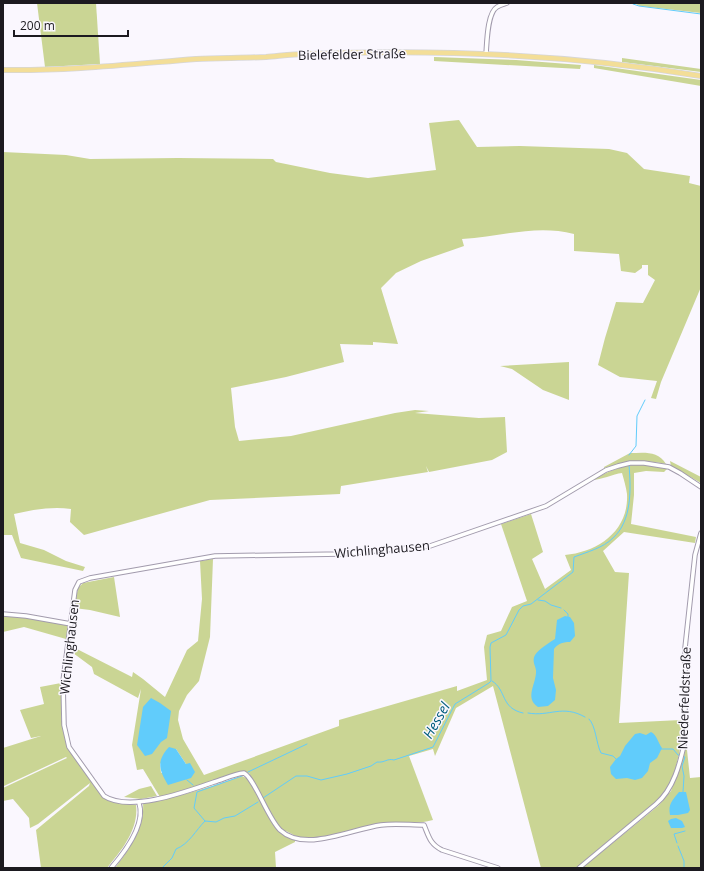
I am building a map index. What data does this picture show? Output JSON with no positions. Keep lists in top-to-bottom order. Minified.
{"streets":{"main road":["Bielefelder Straße"],"street":["Wichlinghausen","Niederfeldstraße"]},"water":["Hessel"],"scale_bar":"200 m"}
